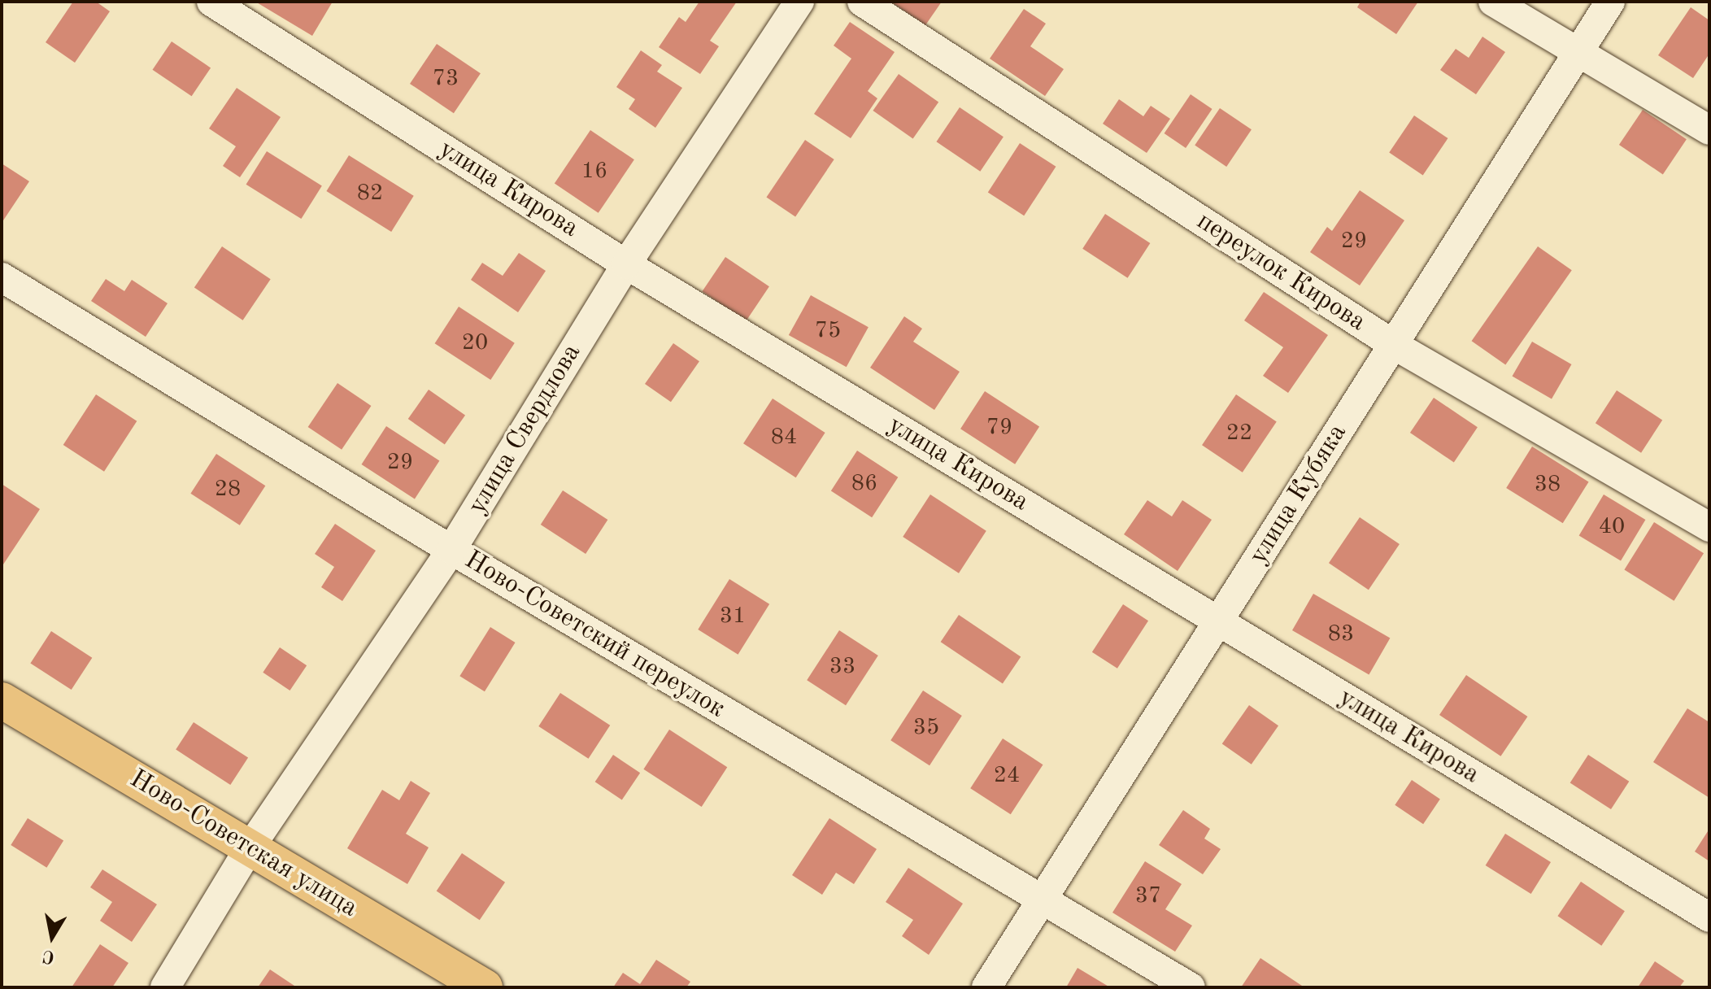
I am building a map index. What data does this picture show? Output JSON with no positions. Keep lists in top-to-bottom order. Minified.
{"streets":{"main road":["Ново-Советская улица"],"street":["улица Кирова","переулок Кирова","улица Свердлова","улица Кубяка","Ново-Советский переулок"]},"crossings":[["улица Кирова","улица Свердлова"],["улица Кирова","улица Кубяка"],["переулок Кирова","улица Кубяка"],["улица Свердлова","Ново-Советский переулок"],["улица Свердлова","Ново-Советская улица"],["улица Кубяка","Ново-Советский переулок"]],"house_numbers":["73","16","82","29","75","20","79","22","84","29","86","38","28","40","31","83","33","35","24","37"],"north":"bottom"}
